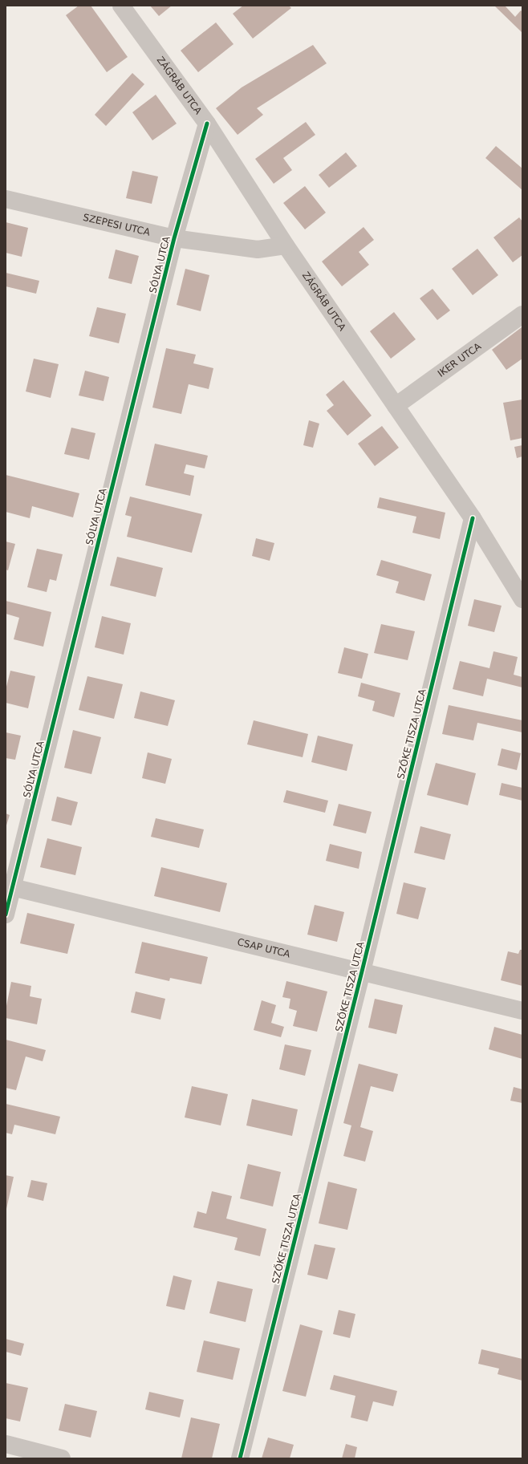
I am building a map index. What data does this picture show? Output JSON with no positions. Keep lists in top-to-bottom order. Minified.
{"streets":{"street":["ZÁGRÁB UTCA","SZEPESI UTCA","SÓLYA UTCA","IKER UTCA","SZŐKE TISZA UTCA","CSAP UTCA"]},"crossings":[["ZÁGRÁB UTCA","SZEPESI UTCA"],["ZÁGRÁB UTCA","SÓLYA UTCA"],["ZÁGRÁB UTCA","IKER UTCA"],["ZÁGRÁB UTCA","SZŐKE TISZA UTCA"],["SZEPESI UTCA","SÓLYA UTCA"],["SÓLYA UTCA","CSAP UTCA"],["SZŐKE TISZA UTCA","CSAP UTCA"]]}
